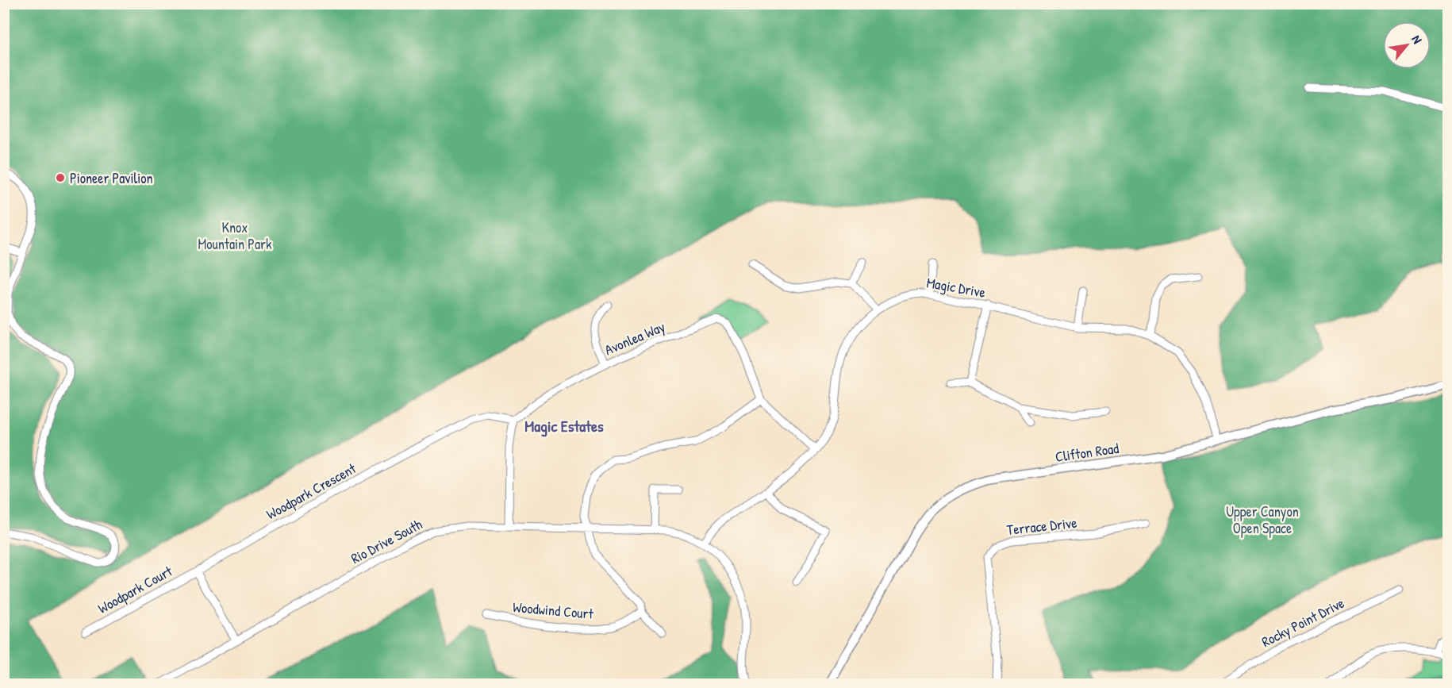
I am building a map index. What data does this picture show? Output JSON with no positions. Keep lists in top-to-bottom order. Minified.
{"streets":{"street":["Magic Drive","Avonlea Way","Clifton Road","Woodpark Crescent","Terrace Drive","Rio Drive South","Woodpark Court","Woodwind Court","Rocky Point Drive"]},"crossings":[["Magic Drive","Avonlea Way"],["Magic Drive","Clifton Road"],["Magic Drive","Rio Drive South"],["Avonlea Way","Woodpark Crescent"],["Woodpark Crescent","Woodpark Court"]],"districts":["Magic Estates"],"parks":["Knox Mountain Park","Upper Canyon Open Space"],"places":["Pioneer Pavilion"],"north":"top right"}
